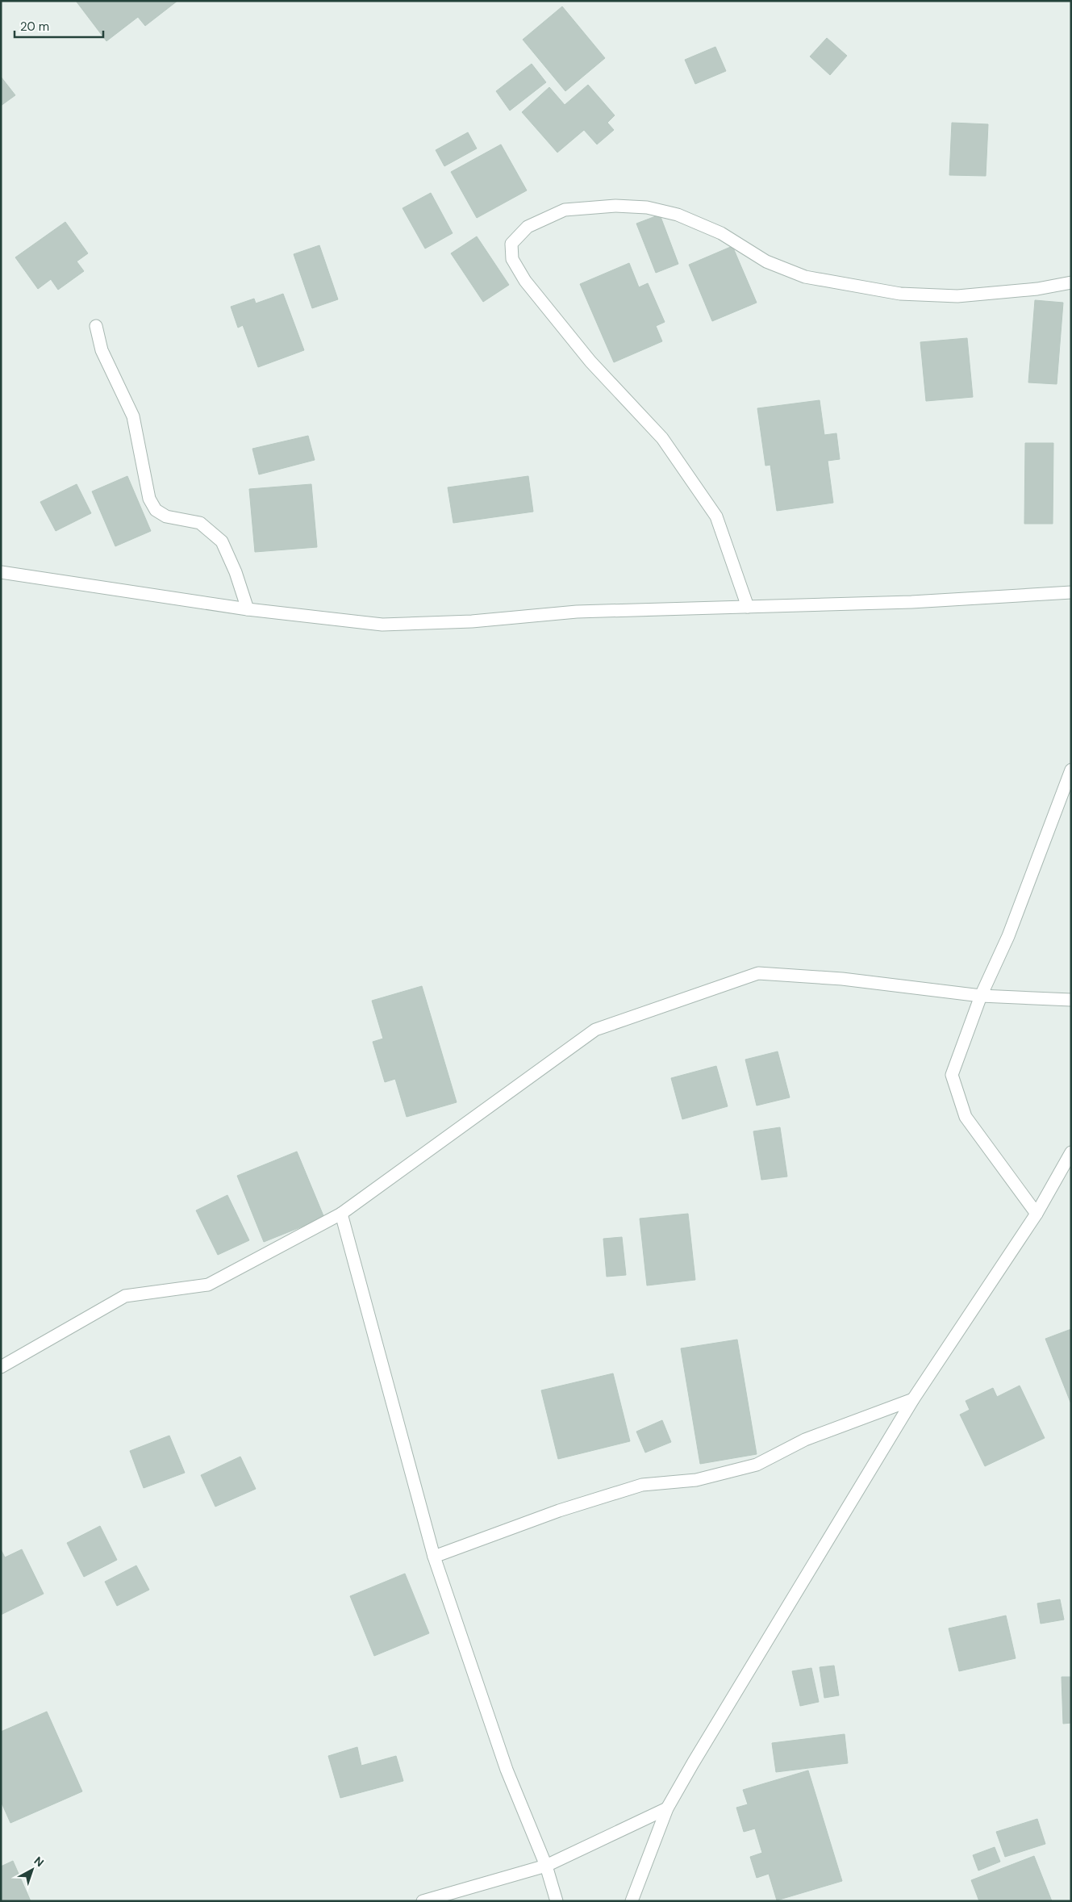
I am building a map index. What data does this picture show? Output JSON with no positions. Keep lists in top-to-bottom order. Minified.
{"scale_bar":"20 m","north":"top right"}
